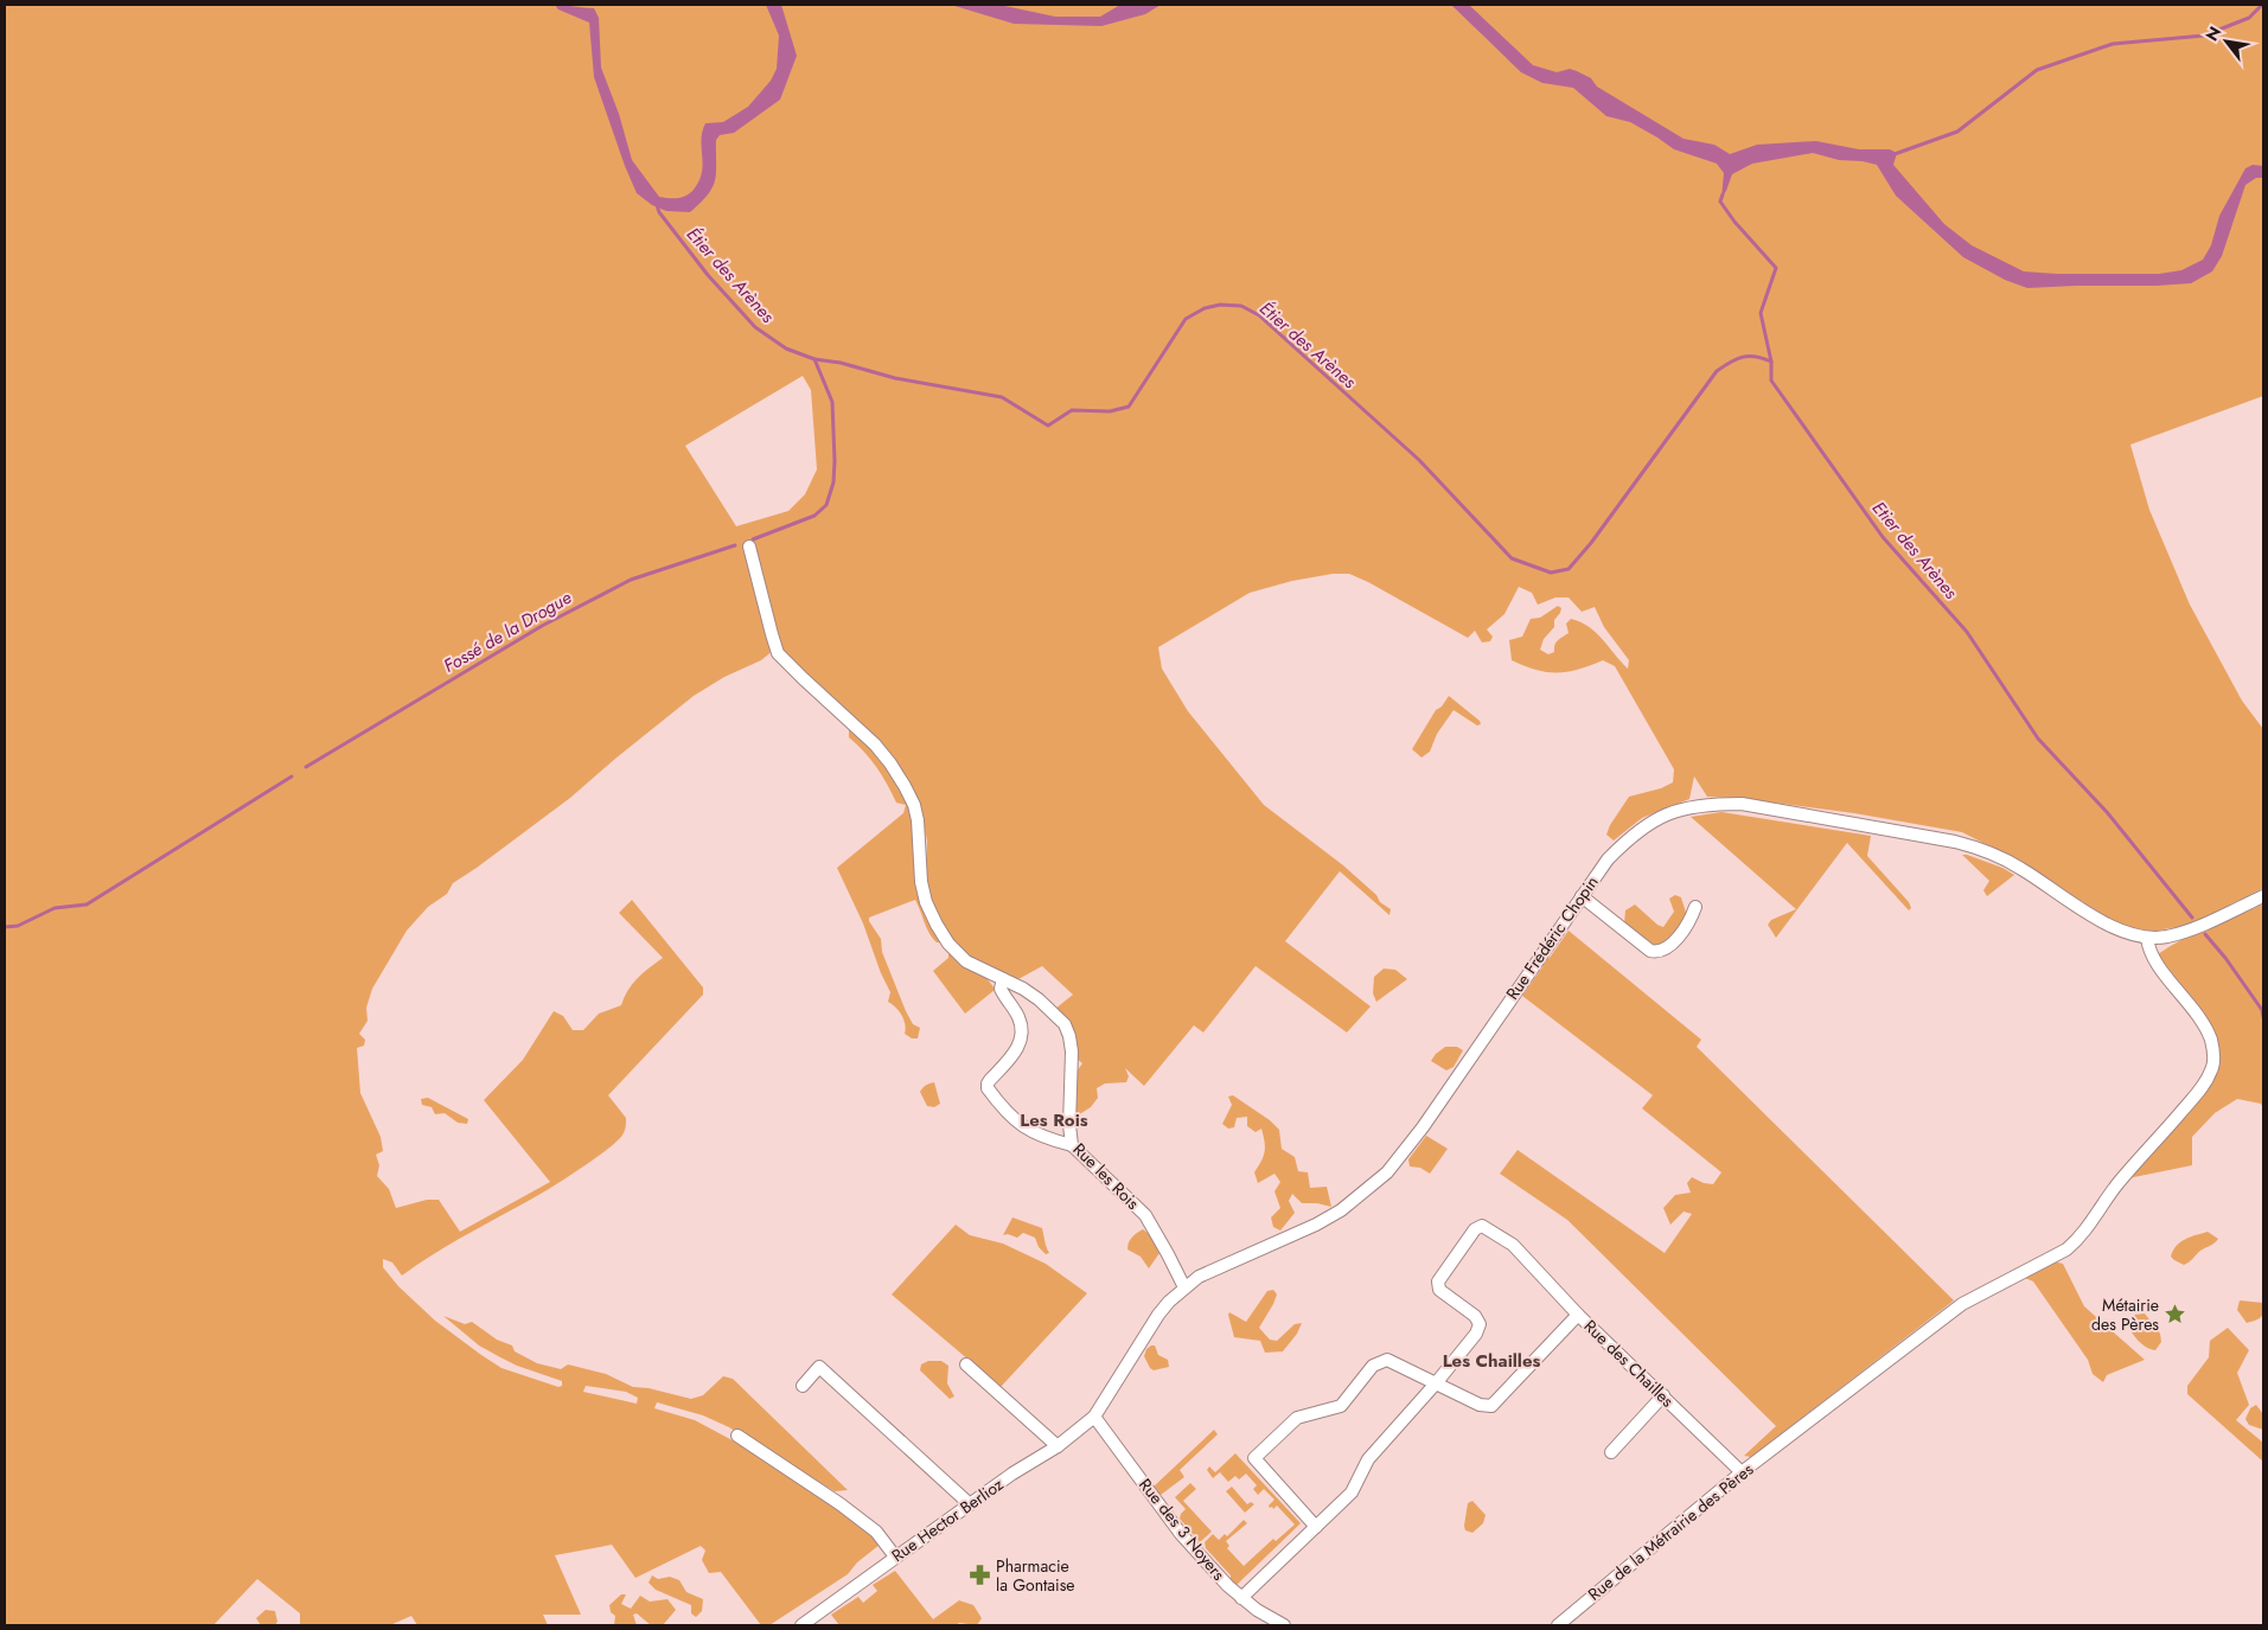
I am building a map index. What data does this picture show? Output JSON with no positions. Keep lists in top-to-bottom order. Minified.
{"streets":{"street":["Rue Frédéric Chopin","Rue les Rois","Rue des Chailles","Rue Hector Berlioz","Rue des 3 Noyers","Rue de la Métrairie des Pères"]},"crossings":[["Rue Frédéric Chopin","Rue les Rois"],["Rue Frédéric Chopin","Rue Hector Berlioz"],["Rue Frédéric Chopin","Rue des 3 Noyers"],["Rue Frédéric Chopin","Rue de la Métrairie des Pères"],["Rue des Chailles","Rue de la Métrairie des Pères"],["Rue Hector Berlioz","Rue des 3 Noyers"]],"districts":["Les Rois","Les Chailles"],"water":["Étier des Arènes","Etier des Arènes","Fossé de la Drogue"],"places":{"place":["Métairie des Pères"],"pharmacy":["Pharmacie la Gontaise"]},"north":"top left"}
